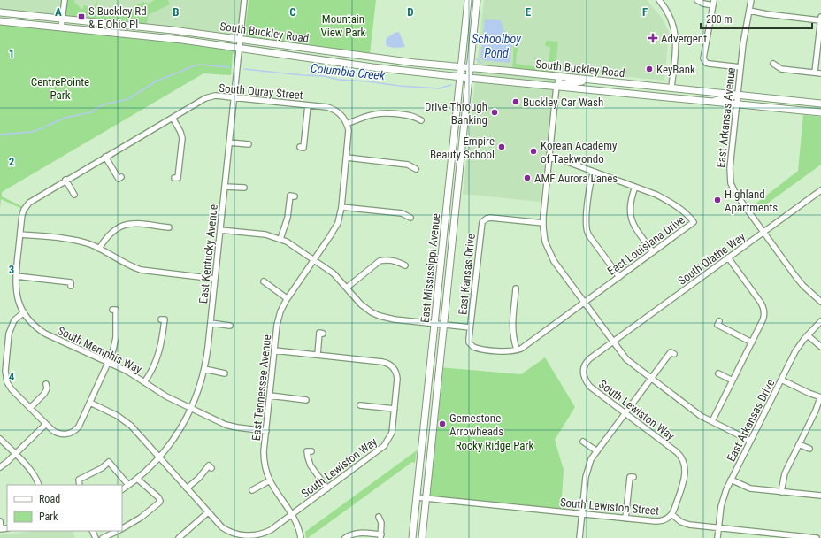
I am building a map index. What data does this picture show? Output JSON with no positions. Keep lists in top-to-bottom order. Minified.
{"streets":{"main road":["South Buckley Road","East Mississippi Avenue"],"street":["South Ouray Street","East Arkansas Avenue","East Louisiana Drive","East Kentucky Avenue","South Olathe Way","East Kansas Drive","South Memphis Way","East Tennessee Avenue","South Lewiston Way","East Arkansas Drive","South Lewiston Street"]},"crossings":[["South Buckley Road","East Arkansas Avenue"],["South Buckley Road","East Kentucky Avenue"],["South Buckley Road","East Mississippi Avenue"],["South Ouray Street","East Kentucky Avenue"],["South Ouray Street","South Memphis Way"],["South Ouray Street","East Tennessee Avenue"],["East Arkansas Avenue","South Olathe Way"],["East Kentucky Avenue","South Memphis Way"],["South Olathe Way","South Lewiston Way"],["East Mississippi Avenue","South Lewiston Street"],["South Memphis Way","East Tennessee Avenue"],["East Tennessee Avenue","South Lewiston Way"],["South Lewiston Way","South Lewiston Street"],["East Arkansas Drive","South Lewiston Street"]],"water":["Schoolboy Pond","Columbia Creek"],"parks":["Mountain View Park","CentrePointe Park","Rocky Ridge Park"],"places":{"transit":["S Buckley Rd & E Ohio Pl"],"health":["Advergent"],"other":["KeyBank","Buckley Car Wash","Drive Through Banking","Empire Beauty School","Korean Academy of Taekwondo","AMF Aurora Lanes","Highland Apartments","Gemestone Arrowheads"]},"legend":["Road","Park"],"scale_bar":"200 m","grid":{"columns":["A","B","C","D","E","F"],"rows":["1","2","3","4"]}}
